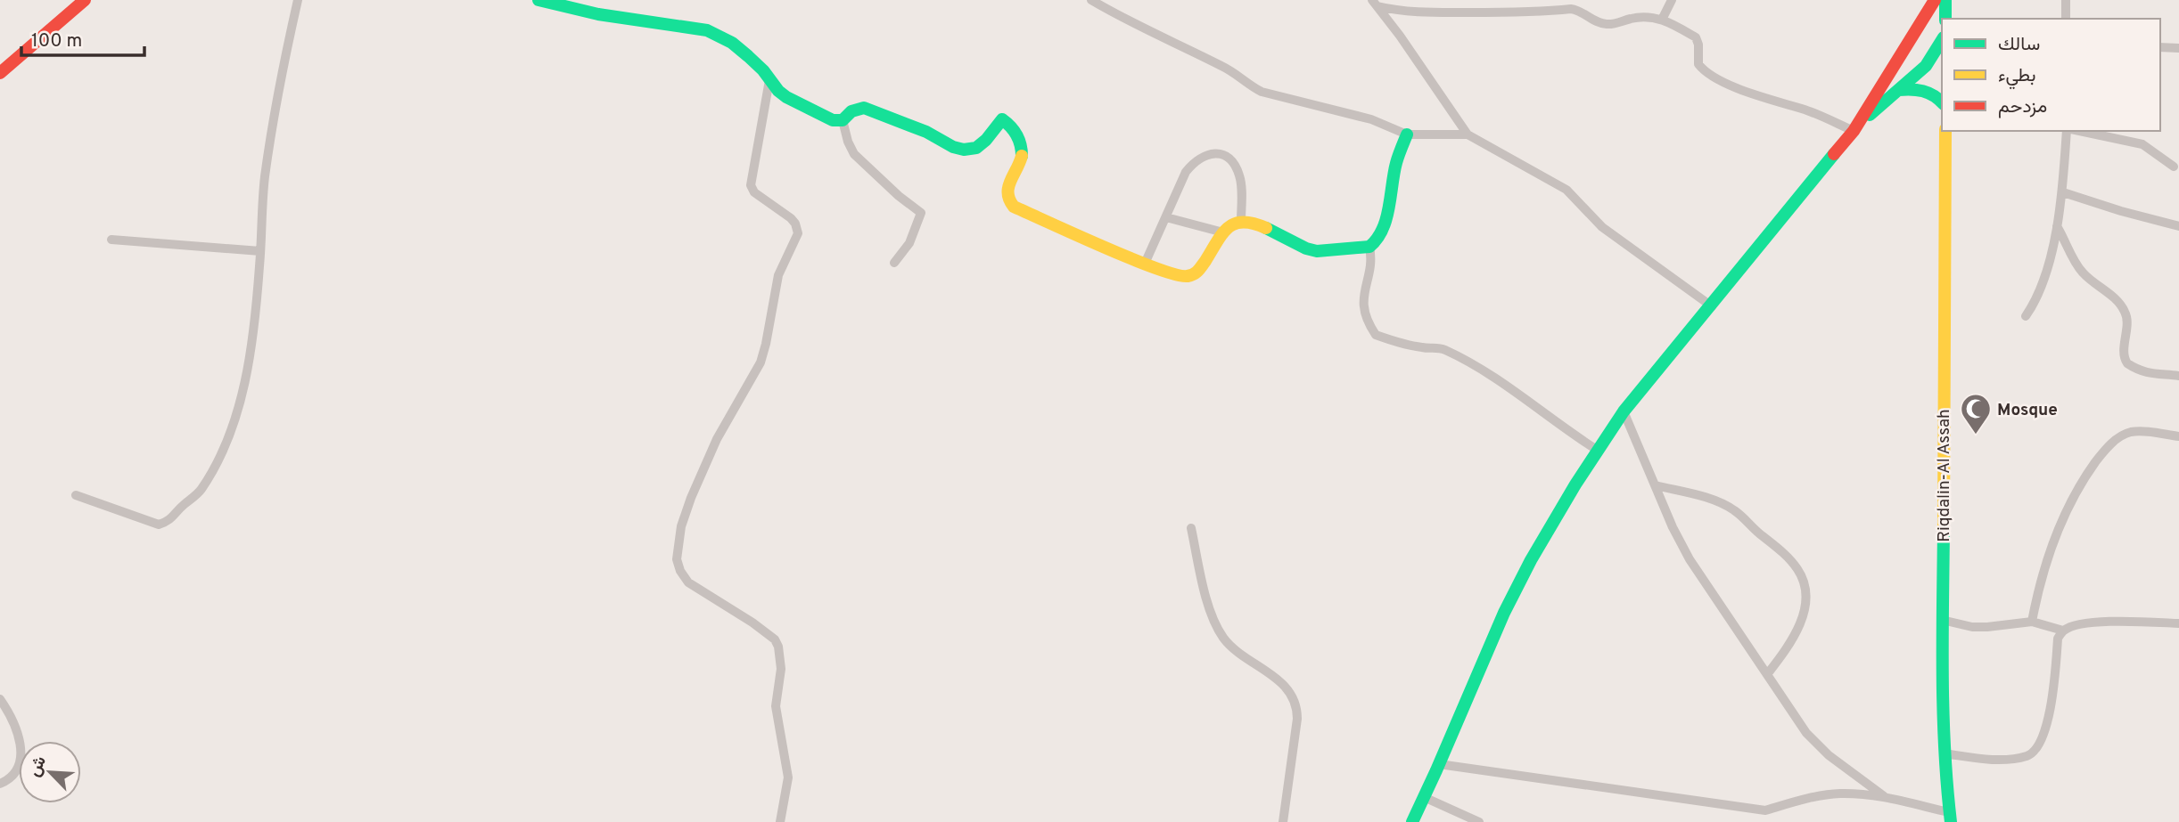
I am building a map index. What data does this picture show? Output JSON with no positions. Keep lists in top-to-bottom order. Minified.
{"streets":{"street":["Riqdalin-Al Assah"]},"places":{"mosque":["Mosque"]},"legend":["سالك","بطيء","مزدحم"],"scale_bar":"100 m","north":"top left"}
